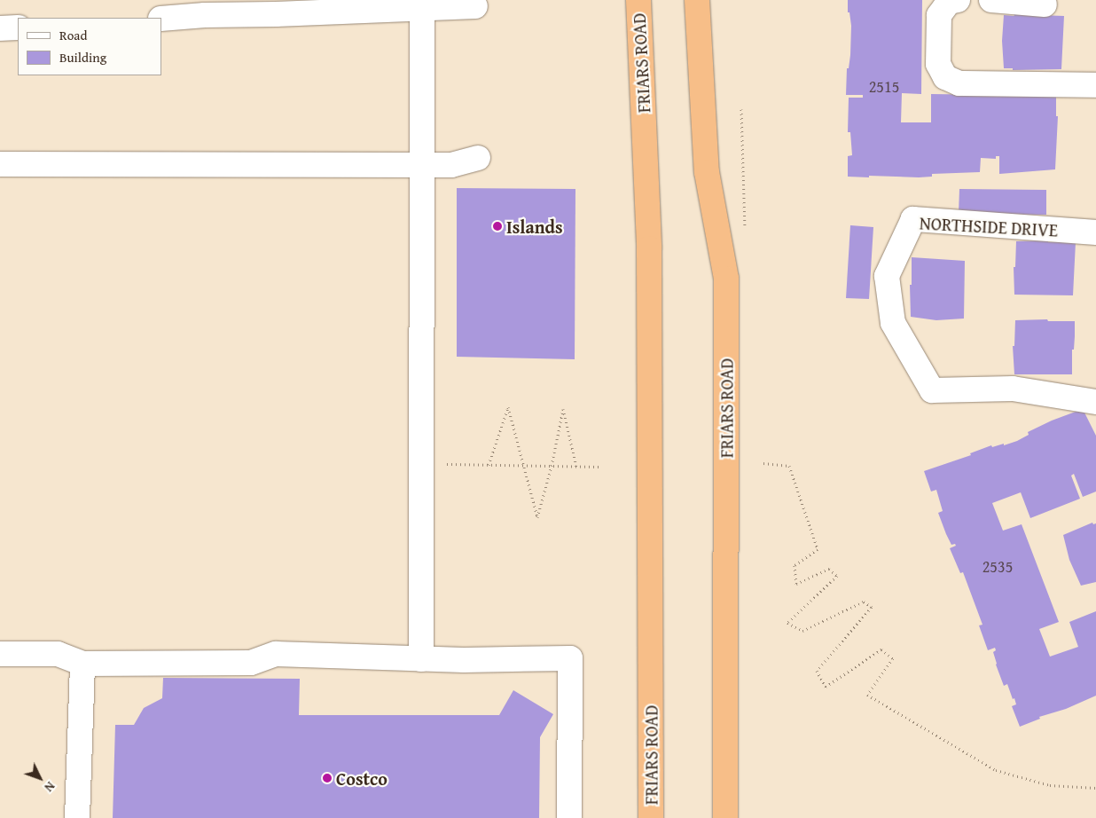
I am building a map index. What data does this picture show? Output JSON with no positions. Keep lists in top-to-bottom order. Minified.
{"streets":{"highway":["FRIARS ROAD"],"street":["NORTHSIDE DRIVE"]},"places":["Islands","Costco"],"house_numbers":["2515","2535"],"legend":["Road","Building"],"north":"bottom right"}
